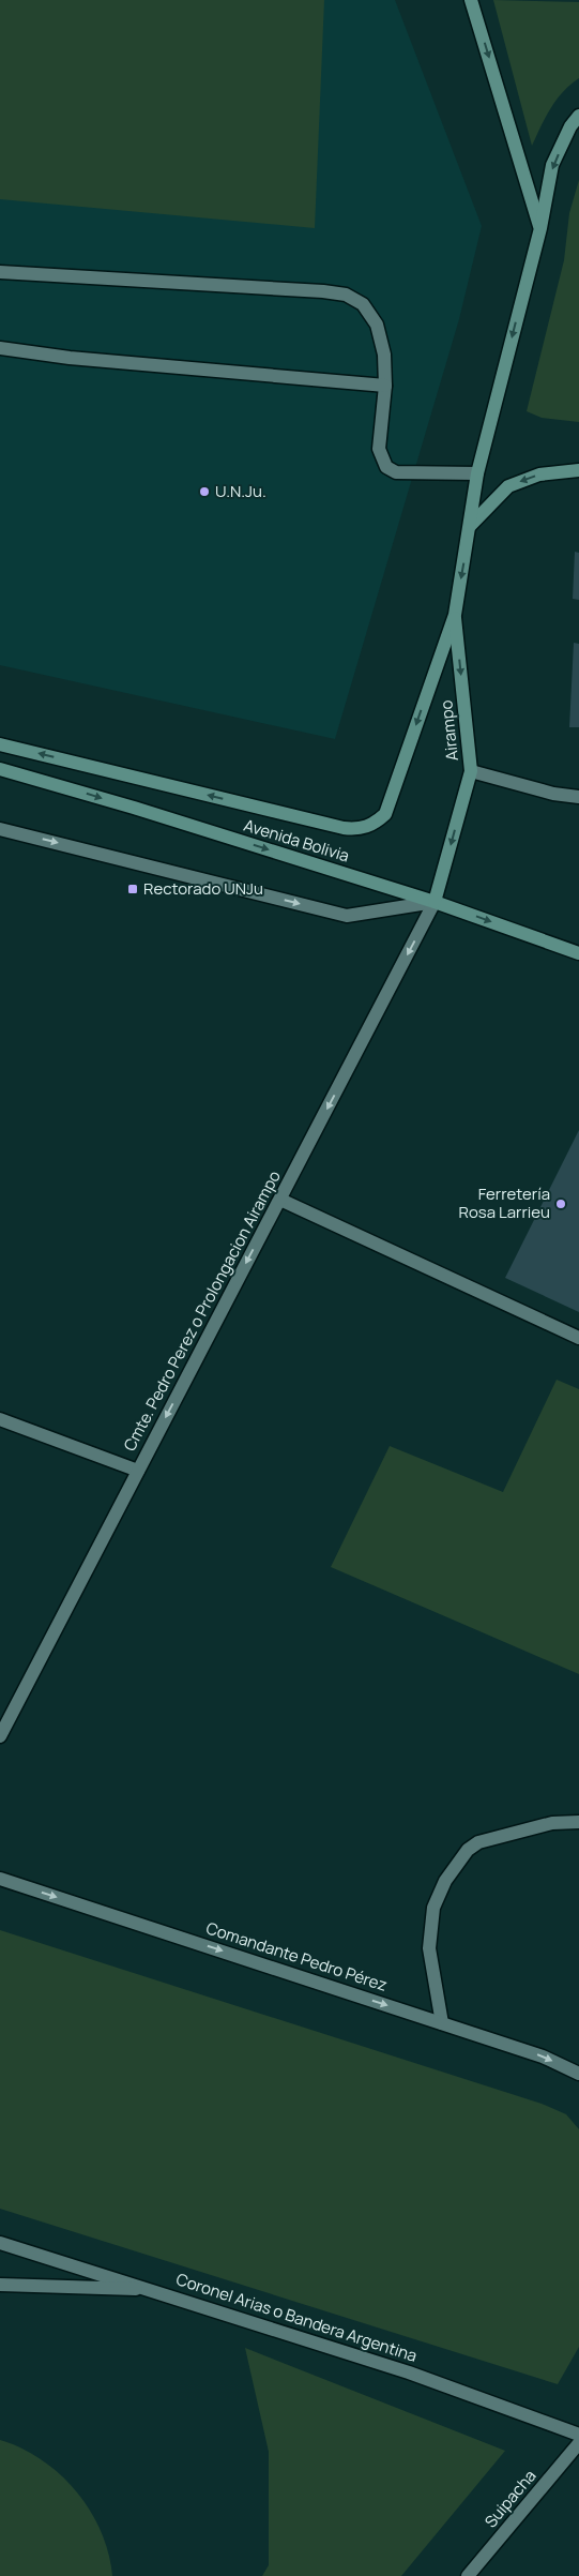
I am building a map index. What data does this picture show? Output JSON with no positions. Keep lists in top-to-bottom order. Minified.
{"streets":{"main road":["Airampo","Avenida Bolivia"],"street":["Cmte. Pedro Perez o Prolongacion Airampo","Comandante Pedro Pérez","Coronel Arias o Bandera Argentina","Suipacha"]},"crossings":[["Airampo","Avenida Bolivia"],["Airampo","Cmte. Pedro Perez o Prolongacion Airampo"],["Avenida Bolivia","Cmte. Pedro Perez o Prolongacion Airampo"]],"one_way":["Airampo","Cmte. Pedro Perez o Prolongacion Airampo","Comandante Pedro Pérez"],"places":{"other":["U.N.Ju.","Ferretería Rosa Larrieu"],"transit":["Rectorado UNJu"]}}
